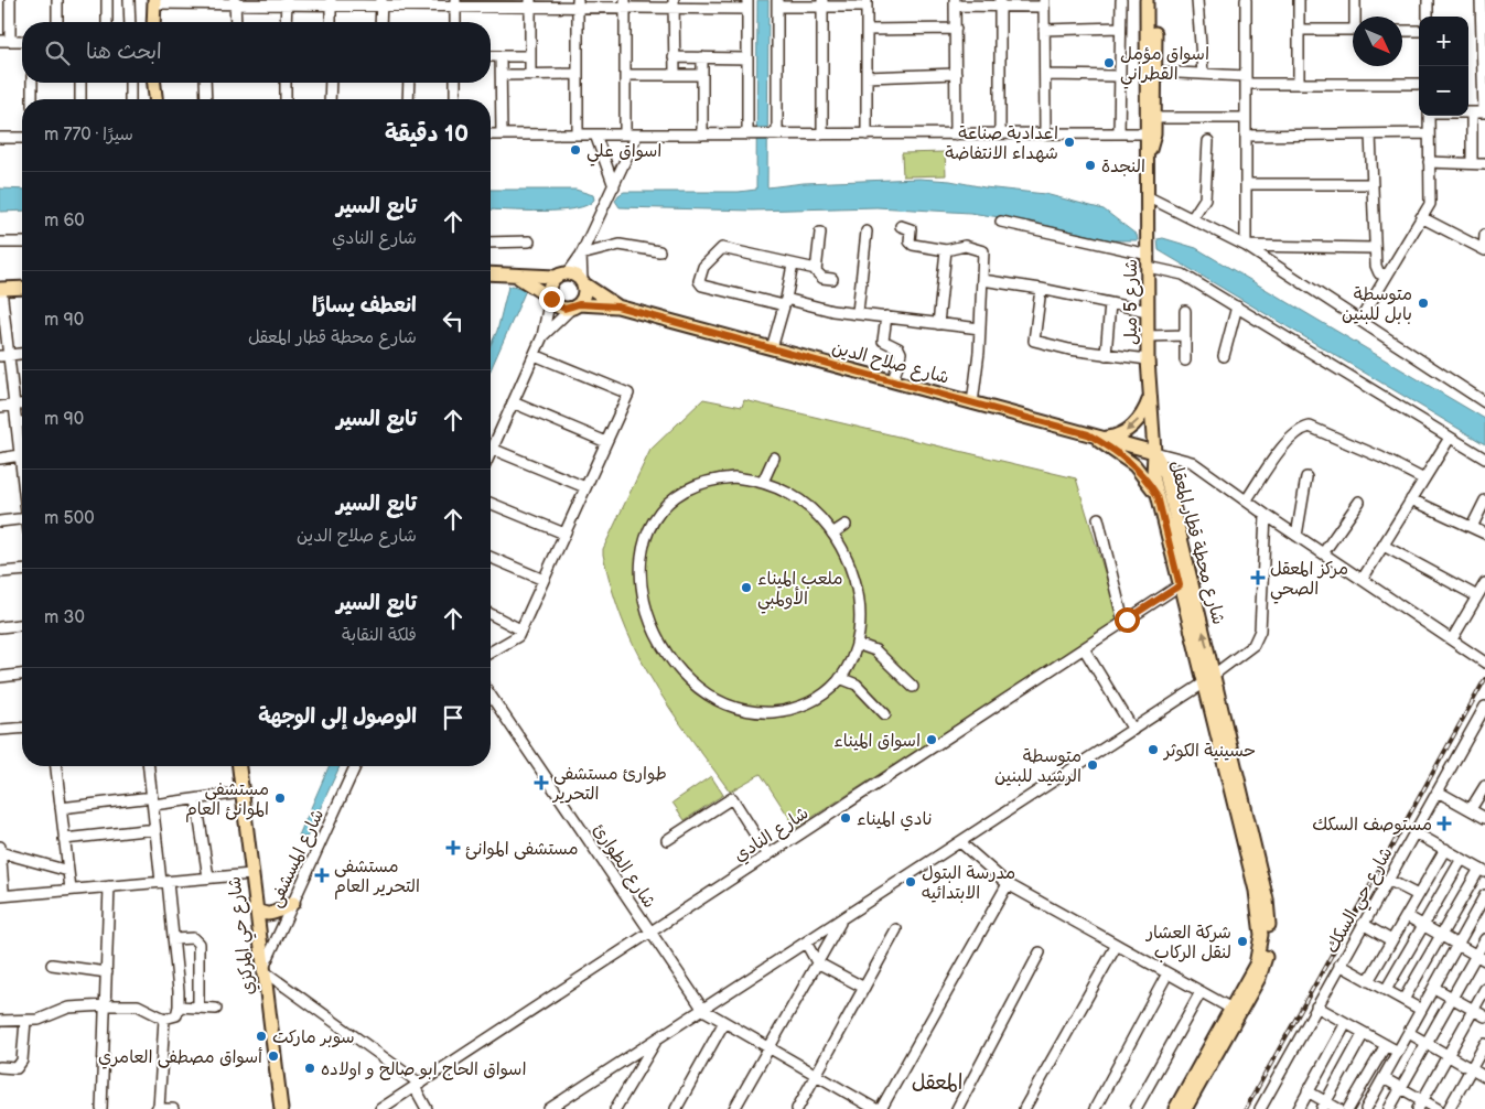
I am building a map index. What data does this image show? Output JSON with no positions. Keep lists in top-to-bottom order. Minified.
{"streets":{"main road":["شارع 5 ميل","شارع صلاح الدين","شارع محطة قطار المعقل","شارع حي المركزي"],"street":["شارع النادي","شارع المسشفى","شارع الطوارئ","شارع حي السكك"]},"crossings":[["شارع 5 ميل","شارع صلاح الدين"],["شارع 5 ميل","شارع محطة قطار المعقل"],["شارع صلاح الدين","شارع محطة قطار المعقل"],["شارع محطة قطار المعقل","شارع النادي"],["شارع النادي","شارع الطوارئ"],["شارع المسشفى","شارع حي المركزي"]],"districts":["المعقل"],"places":{"other":["اسواق مؤمل القطراني","اعدادية صناعة شهداء الانتفاضة","اسواق علي","النجدة","متوسطة بابل للبنين","ملعب الميناء الأولمبي","اسواق الميناء","حسينية الكوثر","متوسطة الرشيد للبنين","مستشفى الموانئ العام","نادي الميناء","مدرسة البتول الابتدائيه","شركة العشار لنقل الركاب","سوبر ماركت","أسواق مصطفى العامري","اسواق الحاج ابو صالح و اوﻻده"],"health":["مركز المعقل الصحي","طوارئ مستشفى التحرير","مستوصف السكك","مستشفى الموانئ","مستشفى التحرير العام"]},"north":"bottom right","page":{"map_buttons":["+","−"],"search":"ابحث هنا","heading":["10 دقيقة","سيرًا · 770 m"],"list":[["تابع السير","شارع النادي","60 m"],["انعطف يسارًا","شارع محطة قطار المعقل","90 m"],["تابع السير","90 m"],["تابع السير","شارع صلاح الدين","500 m"],["تابع السير","فلكة النقابة","30 m"],"الوصول إلى الوجهة"]}}
